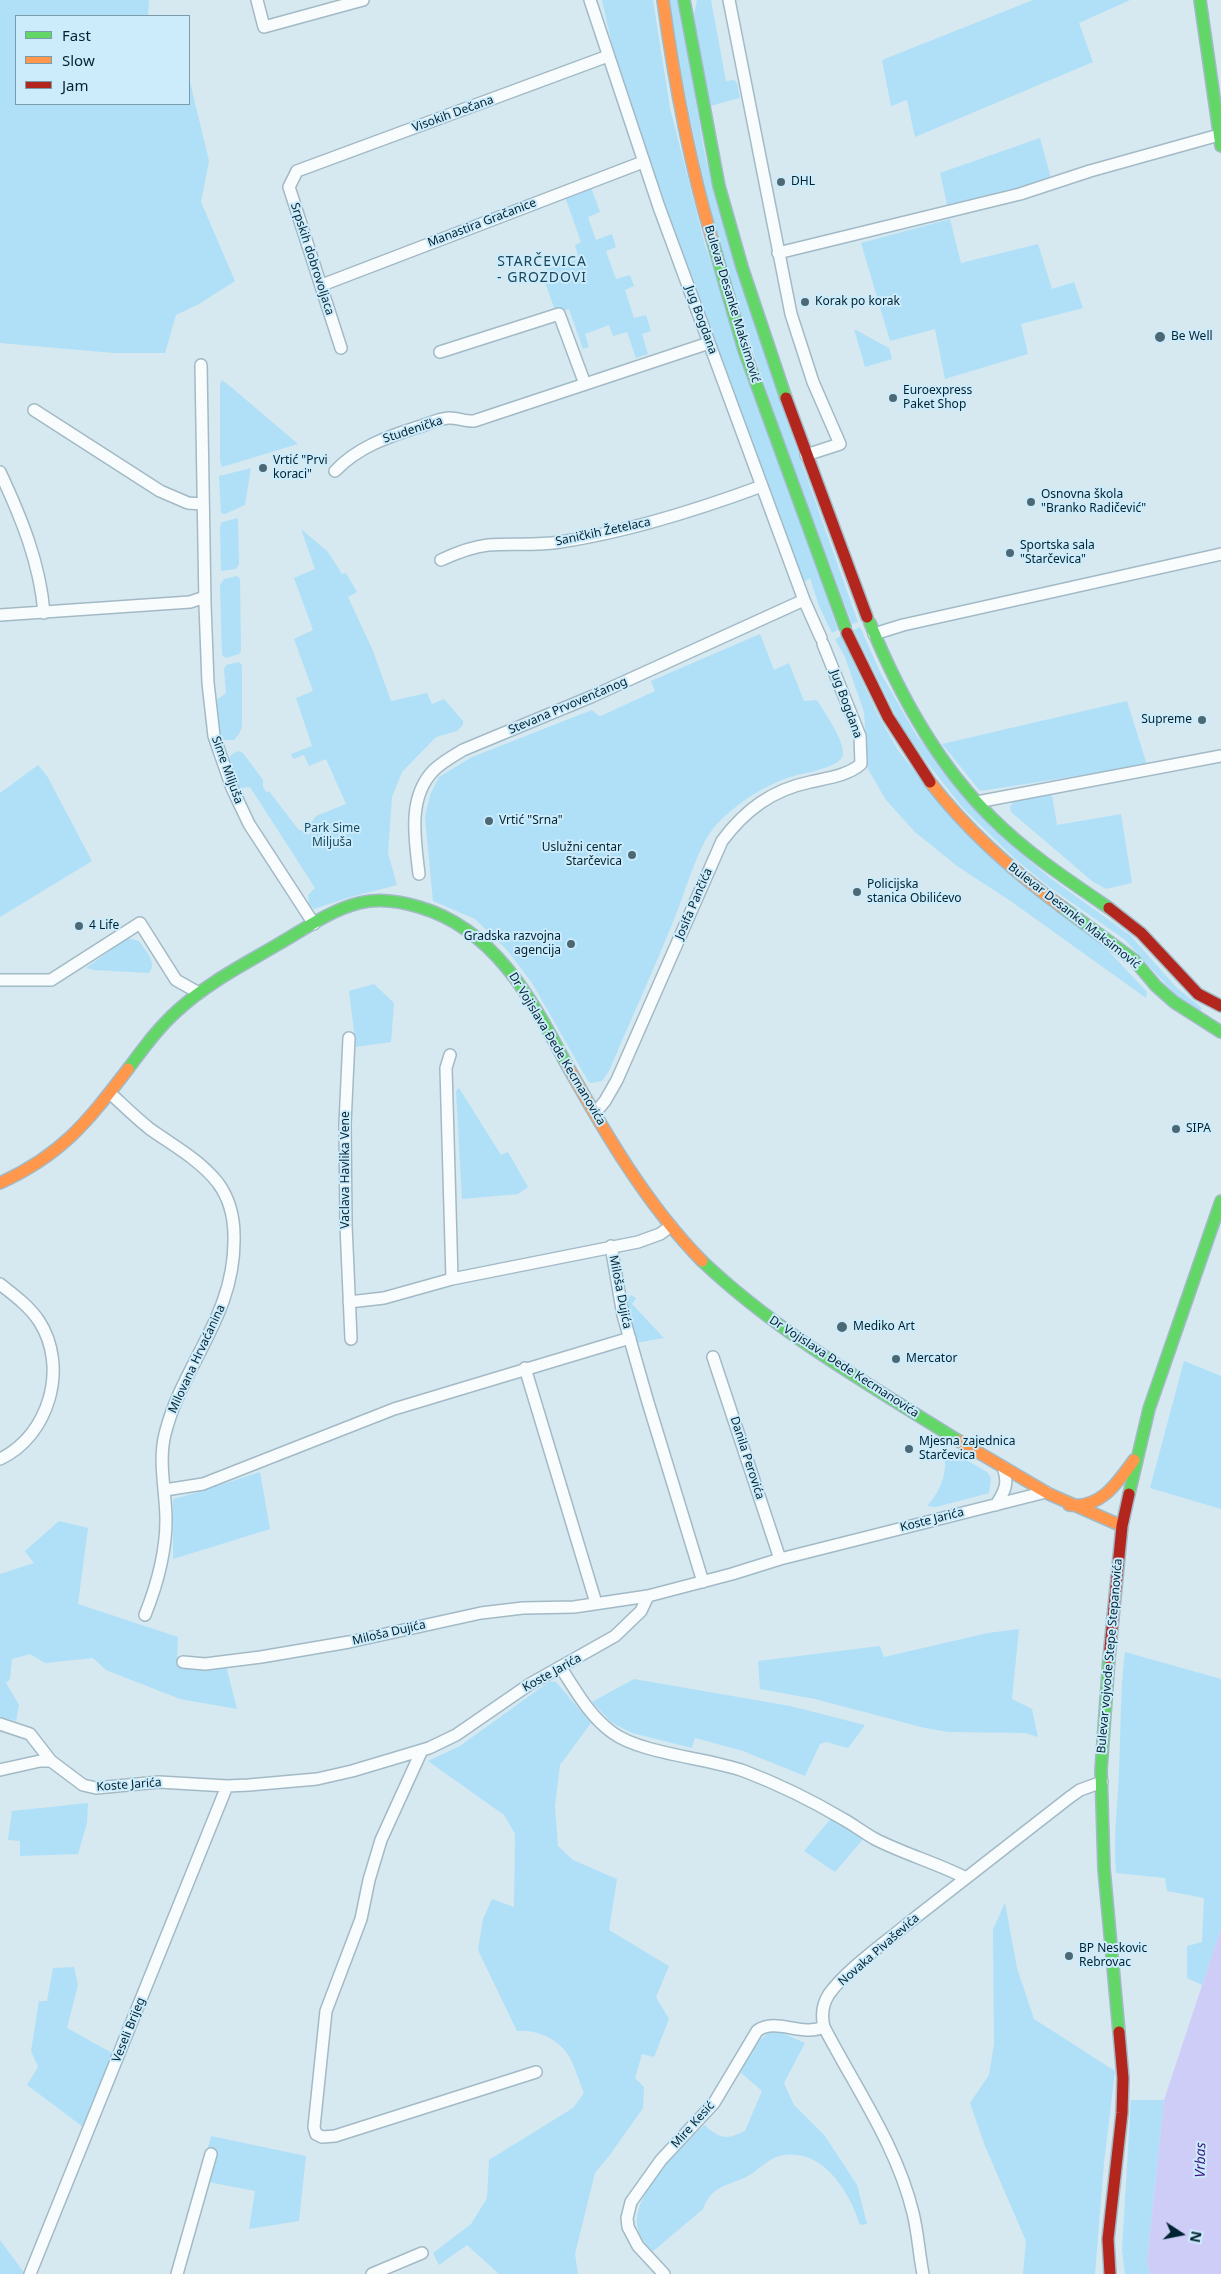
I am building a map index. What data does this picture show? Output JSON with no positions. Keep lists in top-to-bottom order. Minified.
{"streets":{"main road":["Bulevar Desanke Maksimović","Dr Vojislava Đede Kecmanovića","Bulevar vojvode Stepe Stepanovića"],"street":["Visokih Dečana","Manastira Gračanice","Srpskih dobrovoljaca","Jug Bogdana","Studenička","Saničkih Žetelaca","Stevana Prvovenčanog","Sime Miljuša","Josifa Pančića","Vaclava Havlika Vene","Miloša Dujića","Milovana Hrvaćanina","Danila Perovića","Koste Jarića","Novaka Pivaševića","Veseli Brijeg","Mire Kesić"]},"crossings":[["Visokih Dečana","Srpskih dobrovoljaca"],["Visokih Dečana","Jug Bogdana"],["Manastira Gračanice","Srpskih dobrovoljaca"],["Manastira Gračanice","Jug Bogdana"],["Jug Bogdana","Studenička"],["Jug Bogdana","Saničkih Žetelaca"],["Jug Bogdana","Stevana Prvovenčanog"],["Jug Bogdana","Josifa Pančića"],["Sime Miljuša","Dr Vojislava Đede Kecmanovića"],["Josifa Pančića","Dr Vojislava Đede Kecmanovića"],["Dr Vojislava Đede Kecmanovića","Milovana Hrvaćanina"],["Dr Vojislava Đede Kecmanovića","Koste Jarića"],["Dr Vojislava Đede Kecmanovića","Bulevar vojvode Stepe Stepanovića"],["Miloša Dujića","Milovana Hrvaćanina"],["Miloša Dujića","Koste Jarića"],["Danila Perovića","Koste Jarića"],["Koste Jarića","Veseli Brijeg"],["Bulevar vojvode Stepe Stepanovića","Novaka Pivaševića"],["Novaka Pivaševića","Mire Kesić"]],"districts":["STARČEVICA - GROZDOVI"],"water":["Vrbas"],"parks":["Park Sime Miljuša"],"places":["DHL","Korak po korak","Be Well","Euroexpress Paket Shop","Vrtić \"Prvi koraci\"","Osnovna škola \"Branko Radičević\"","Sportska sala \"Starčevica\"","Supreme","Vrtić \"Srna\"","Uslužni centar Starčevica","Policijska stanica Obilićevo","4 Life","Gradska razvojna agencija","SIPA","Mediko Art","Mercator","Mjesna zajednica Starčevica","BP Neskovic Rebrovac"],"legend":["Fast","Slow","Jam"],"north":"right"}
